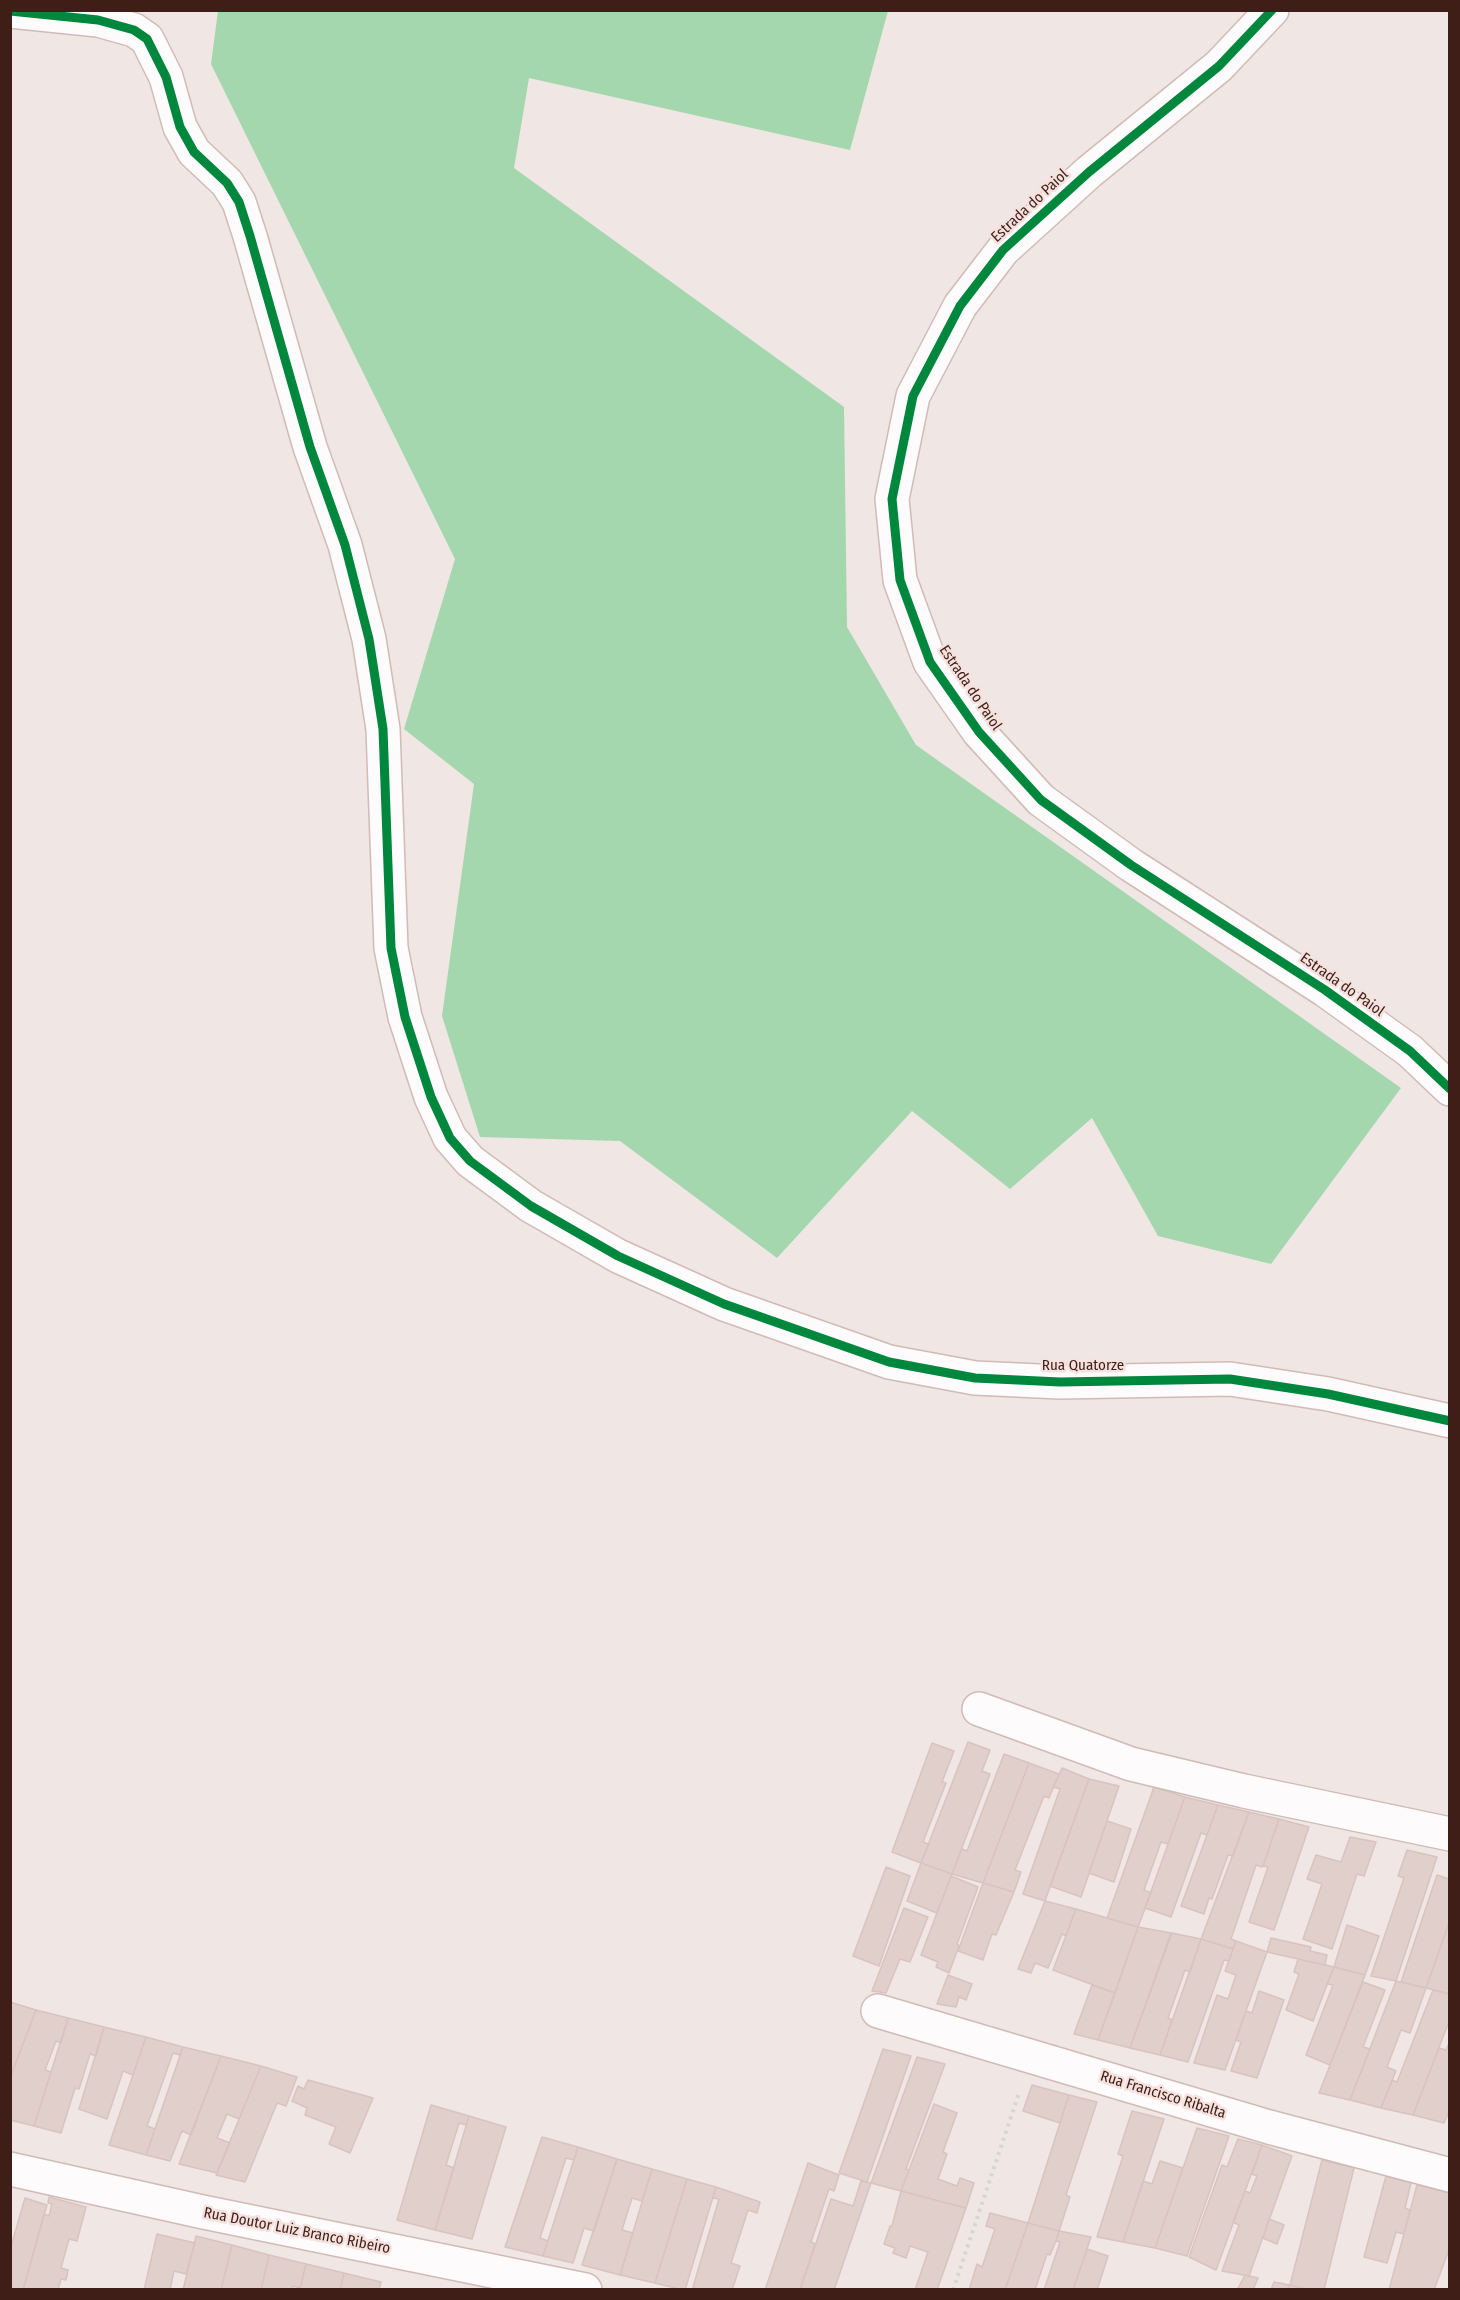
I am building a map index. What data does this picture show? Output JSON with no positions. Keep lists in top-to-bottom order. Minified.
{"streets":{"street":["Estrada do Paiol","Rua Quatorze","Rua Francisco Ribalta","Rua Doutor Luiz Branco Ribeiro"]}}
